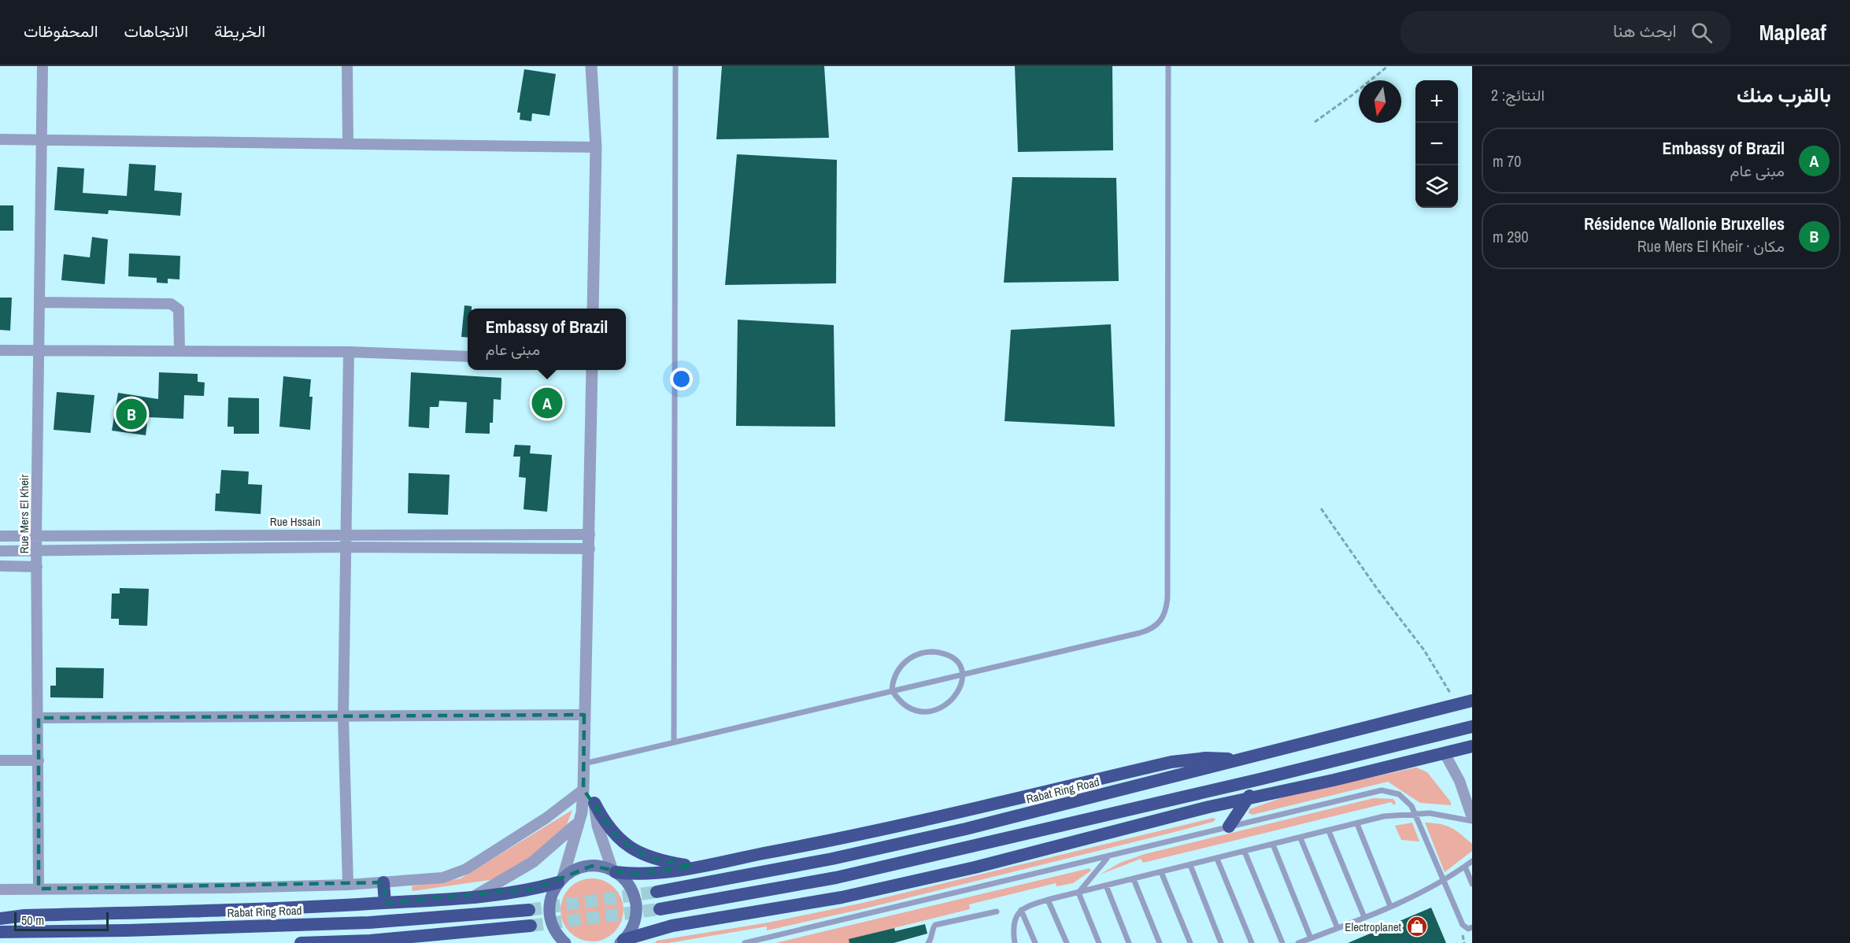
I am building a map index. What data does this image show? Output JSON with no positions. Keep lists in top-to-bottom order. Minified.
{"streets":{"highway":["Rabat Ring Road"],"street":["Rue Mers El Kheir","Rue Hssain"]},"crossings":[["Rue Mers El Kheir","Rue Hssain"]],"places":{"shop":["Electroplanet"]},"scale_bar":"50 m","north":"bottom","page":{"header":"Mapleaf","search":"ابحث هنا","nav":["الخريطة","الاتجاهات","المحفوظات"],"heading":["بالقرب منك","النتائج: 2"],"map_buttons":["+","−"],"list":[{"mark":"A","name":"Embassy of Brazil","note":"مبنى عام","value":"70 m"},{"mark":"B","name":"Résidence Wallonie Bruxelles","note":"مكان · Rue Mers El Kheir","value":"290 m"}],"popup":["Embassy of Brazil","مبنى عام"],"pins":["A","B"],"scale":"50 m"}}
